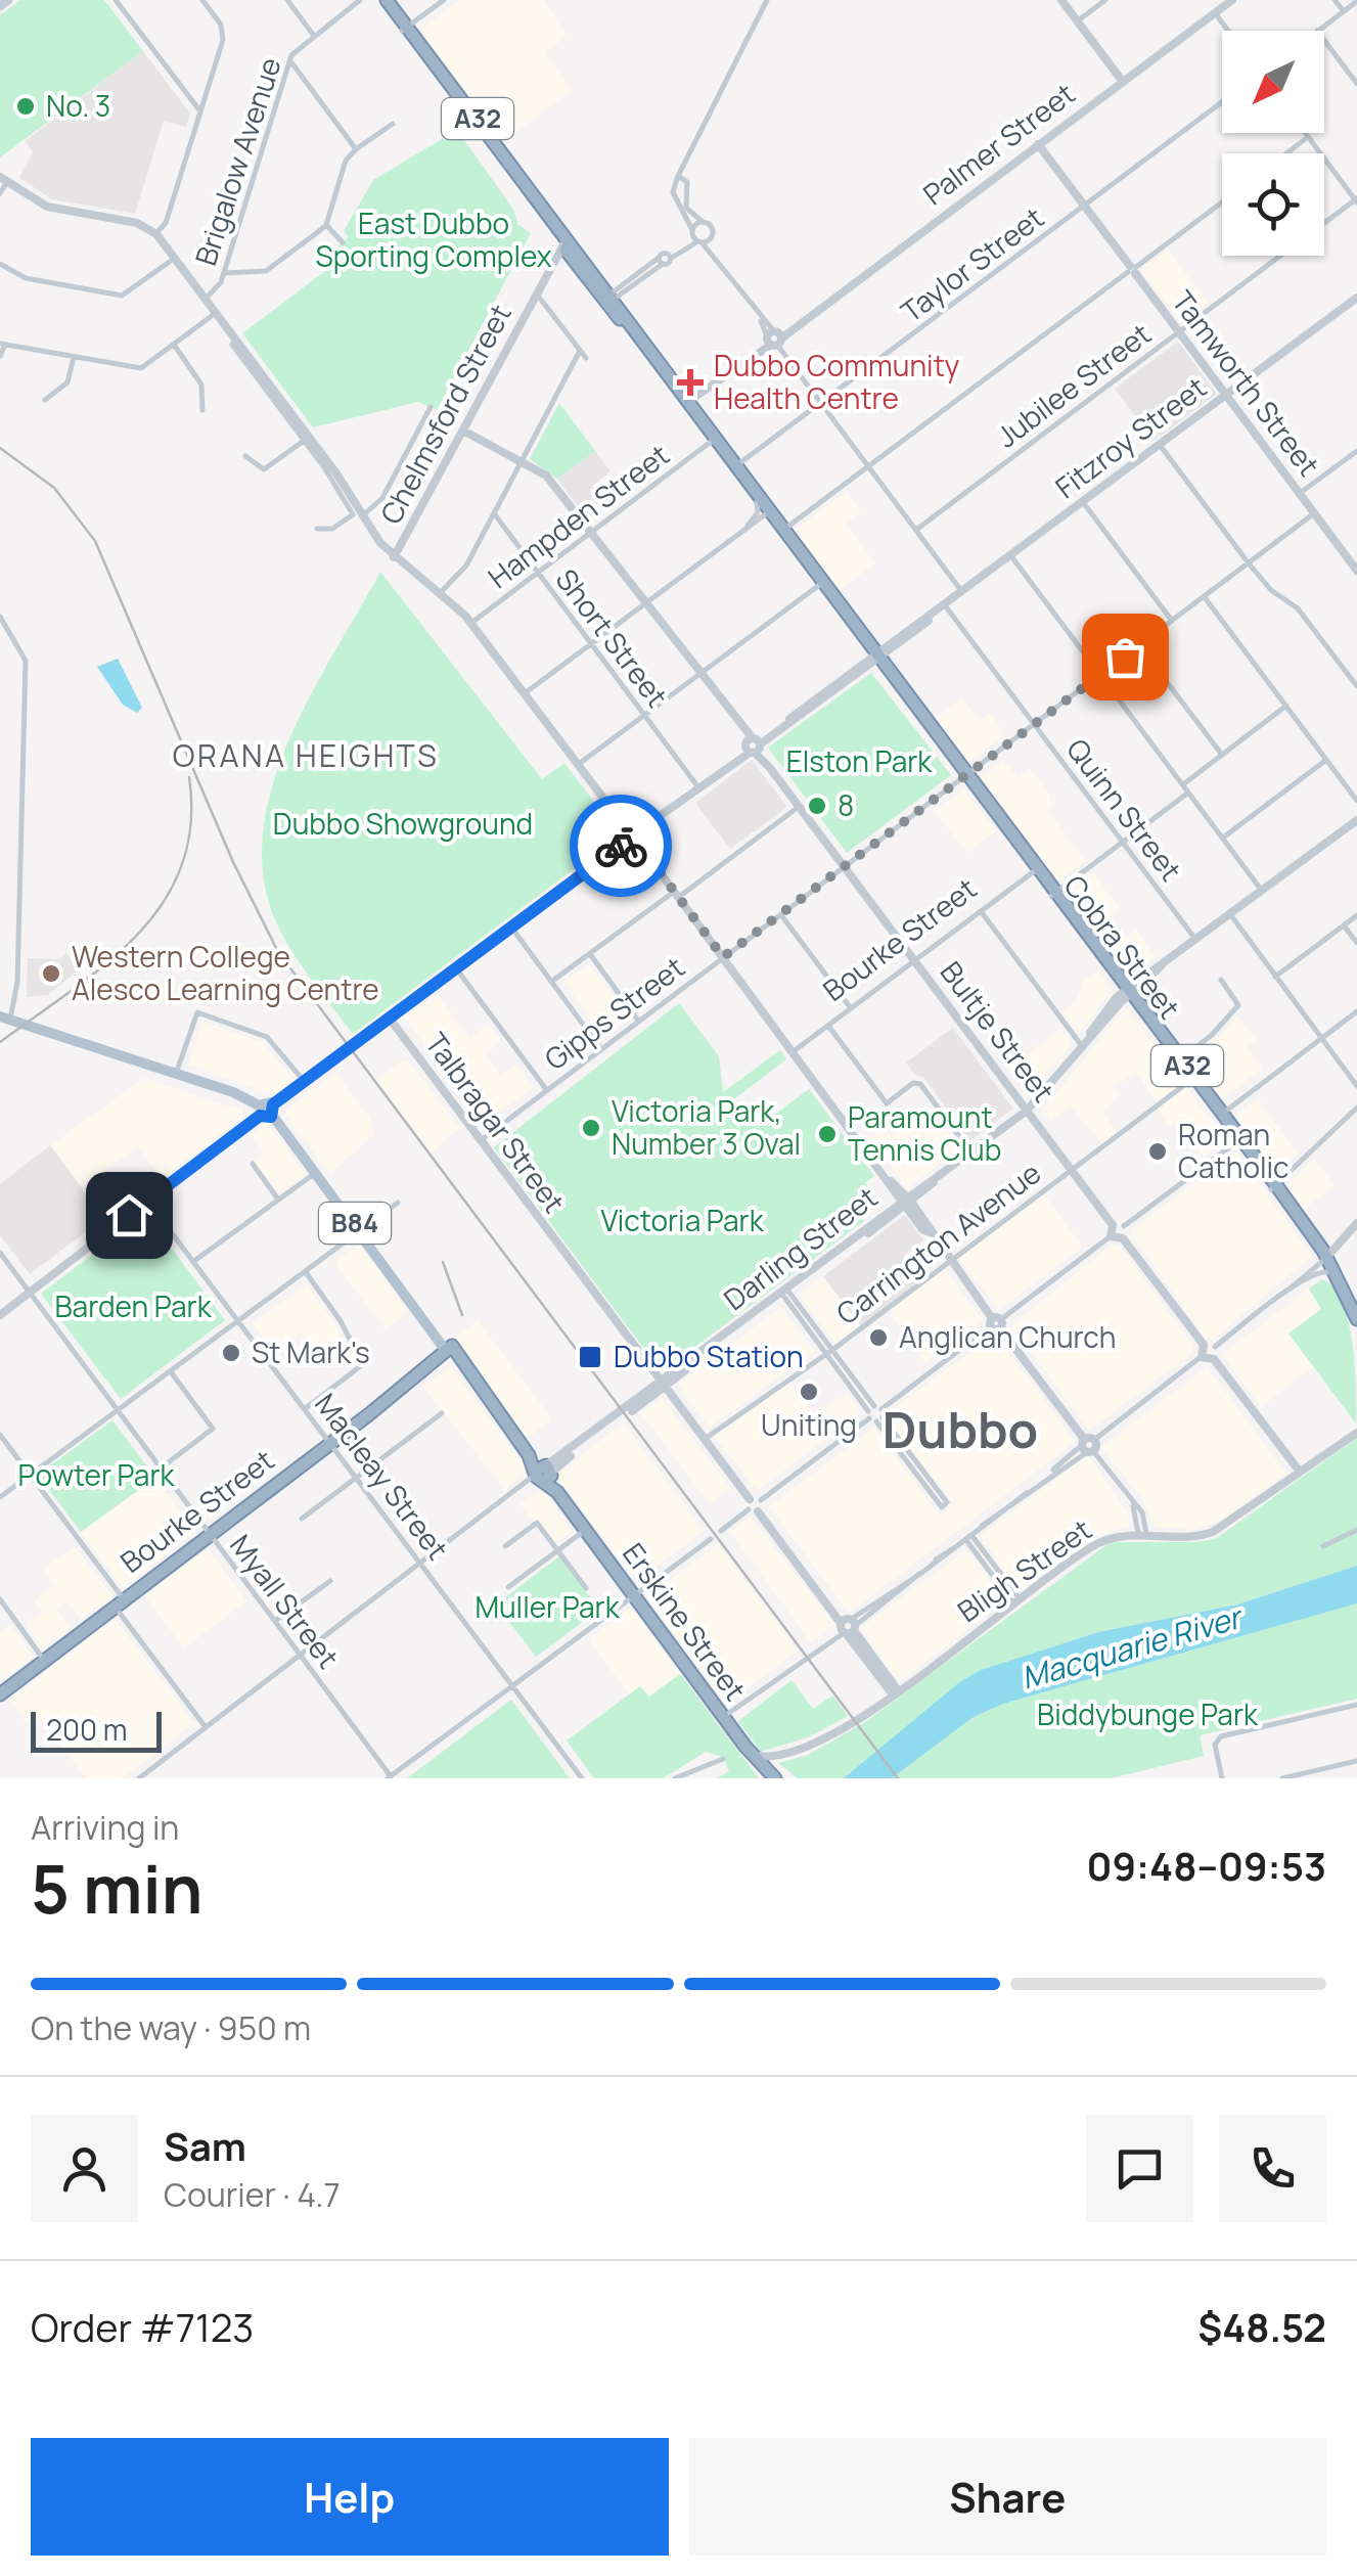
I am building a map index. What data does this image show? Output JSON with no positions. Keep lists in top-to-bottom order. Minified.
{"streets":{"highway":["A32","Bourke Street","Cobra Street","Erskine Street"],"main road":["B84"],"street":["Palmer Street","Brigalow Avenue","Taylor Street","Tamworth Street","Jubilee Street","Chelmsford Street","Fitzroy Street","Hampden Street","Short Street","Quinn Street","Gipps Street","Bultje Street","Talbragar Street","Carrington Avenue","Darling Street","Macleay Street","Bligh Street","Myall Street"]},"crossings":[["A32","Cobra Street"],["Palmer Street","Tamworth Street"],["Palmer Street","Cobra Street"],["Taylor Street","Tamworth Street"],["Taylor Street","Cobra Street"],["Tamworth Street","Jubilee Street"],["Tamworth Street","Fitzroy Street"],["Tamworth Street","Gipps Street"],["Chelmsford Street","Cobra Street"],["Chelmsford Street","Bultje Street"],["Fitzroy Street","Short Street"],["Fitzroy Street","Quinn Street"],["Fitzroy Street","Cobra Street"],["Fitzroy Street","Bultje Street"],["Hampden Street","Short Street"],["Hampden Street","Cobra Street"],["Hampden Street","Bultje Street"],["Quinn Street","Gipps Street"],["Quinn Street","Darling Street"],["Bourke Street","Cobra Street"],["Bourke Street","Bultje Street"],["Bourke Street","Macleay Street"],["Bourke Street","Myall Street"],["Bourke Street","Erskine Street"],["Cobra Street","Gipps Street"],["Cobra Street","Carrington Avenue"],["Cobra Street","Darling Street"],["Gipps Street","Bultje Street"],["Gipps Street","Talbragar Street"],["Bultje Street","Carrington Avenue"],["Bultje Street","Darling Street"],["Talbragar Street","Carrington Avenue"],["Talbragar Street","Darling Street"],["Talbragar Street","Bligh Street"],["Darling Street","Macleay Street"],["Darling Street","Myall Street"],["Darling Street","Erskine Street"],["Bligh Street","Erskine Street"]],"districts":["ORANA HEIGHTS","Dubbo"],"water":["Macquarie River"],"parks":["East Dubbo Sporting Complex","Elston Park","Dubbo Showground","Victoria Park","Barden Park","Powter Park","Muller Park","Biddybunge Park"],"places":{"other":["No. 3","8","Western College Alesco Learning Centre","Victoria Park, Number 3 Oval","Paramount Tennis Club","Roman Catholic","Anglican Church","St Mark's","Uniting"],"health":["Dubbo Community Health Centre"],"transit":["Dubbo Station"]},"scale_bar":"200 m","north":"bottom left","page":{"scale":"200 m","heading":["5 min","Arriving in","09:48–09:53"],"panel":["Sam","Courier · 4.7","Order #7123","$48.52"],"bar":"On the way · 950 m","buttons":["Help","Share"]}}
